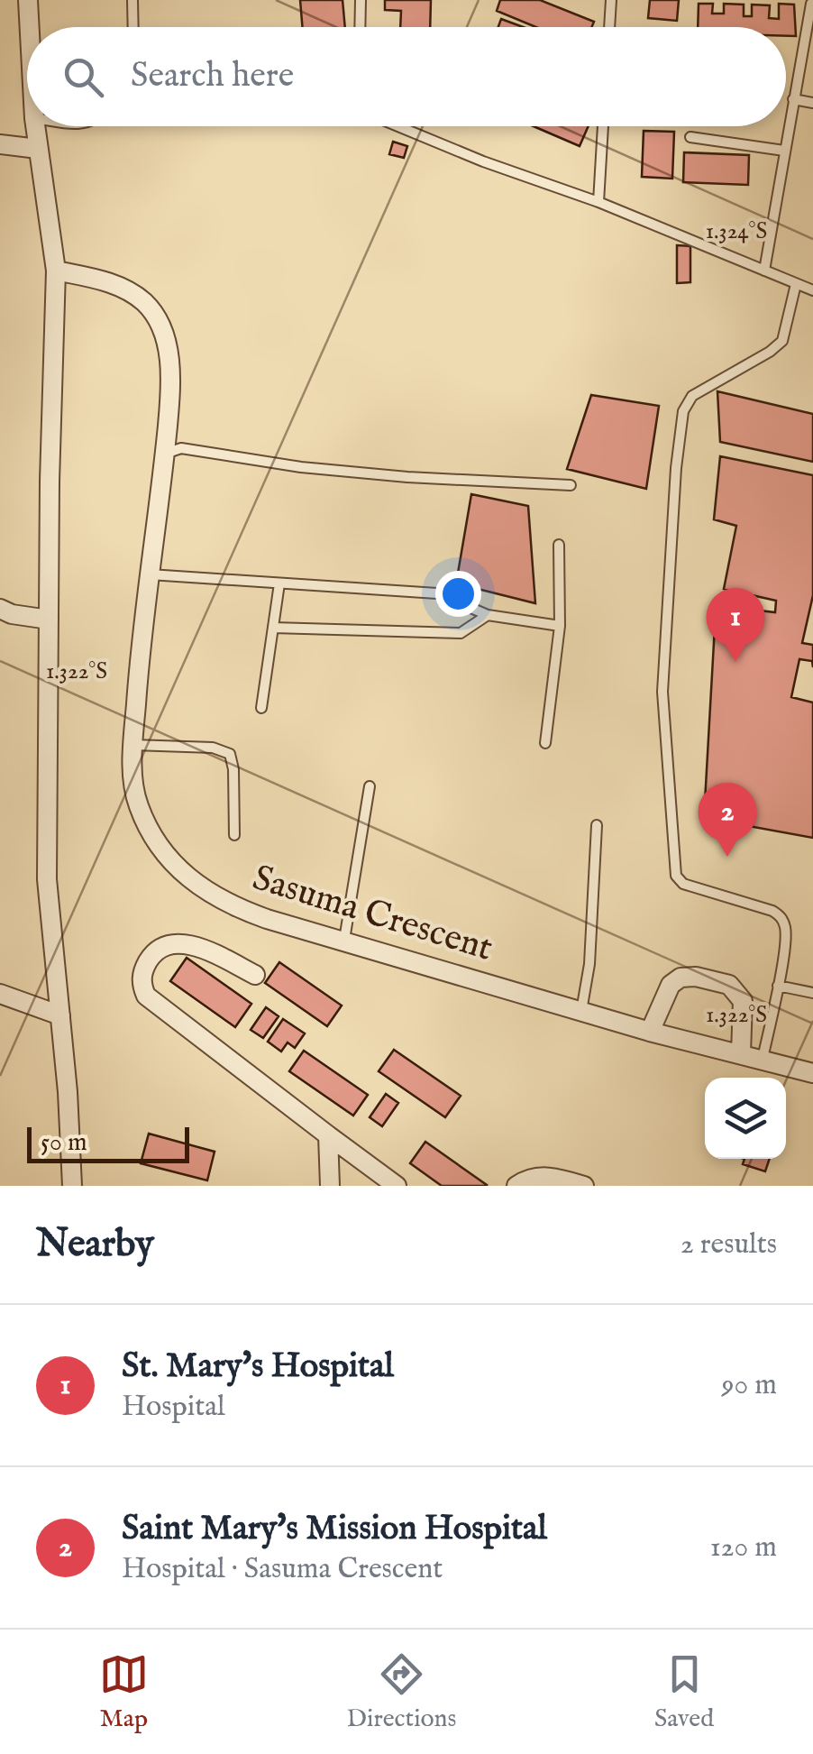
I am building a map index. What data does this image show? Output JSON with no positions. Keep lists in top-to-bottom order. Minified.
{"streets":{"street":["Sasuma Crescent"]},"scale_bar":"50 m","page":{"search":"Search here","pins":["1","2"],"scale":"50 m","heading":["Nearby","2 results"],"list":[{"mark":"1","name":"St. Mary's Hospital","note":"Hospital","value":"90 m"},{"mark":"2","name":"Saint Mary's Mission Hospital","note":"Hospital · Sasuma Crescent","value":"120 m"}],"nav":["Map","Directions","Saved"]},"coordinates":["1.324°S","1.322°S"]}
